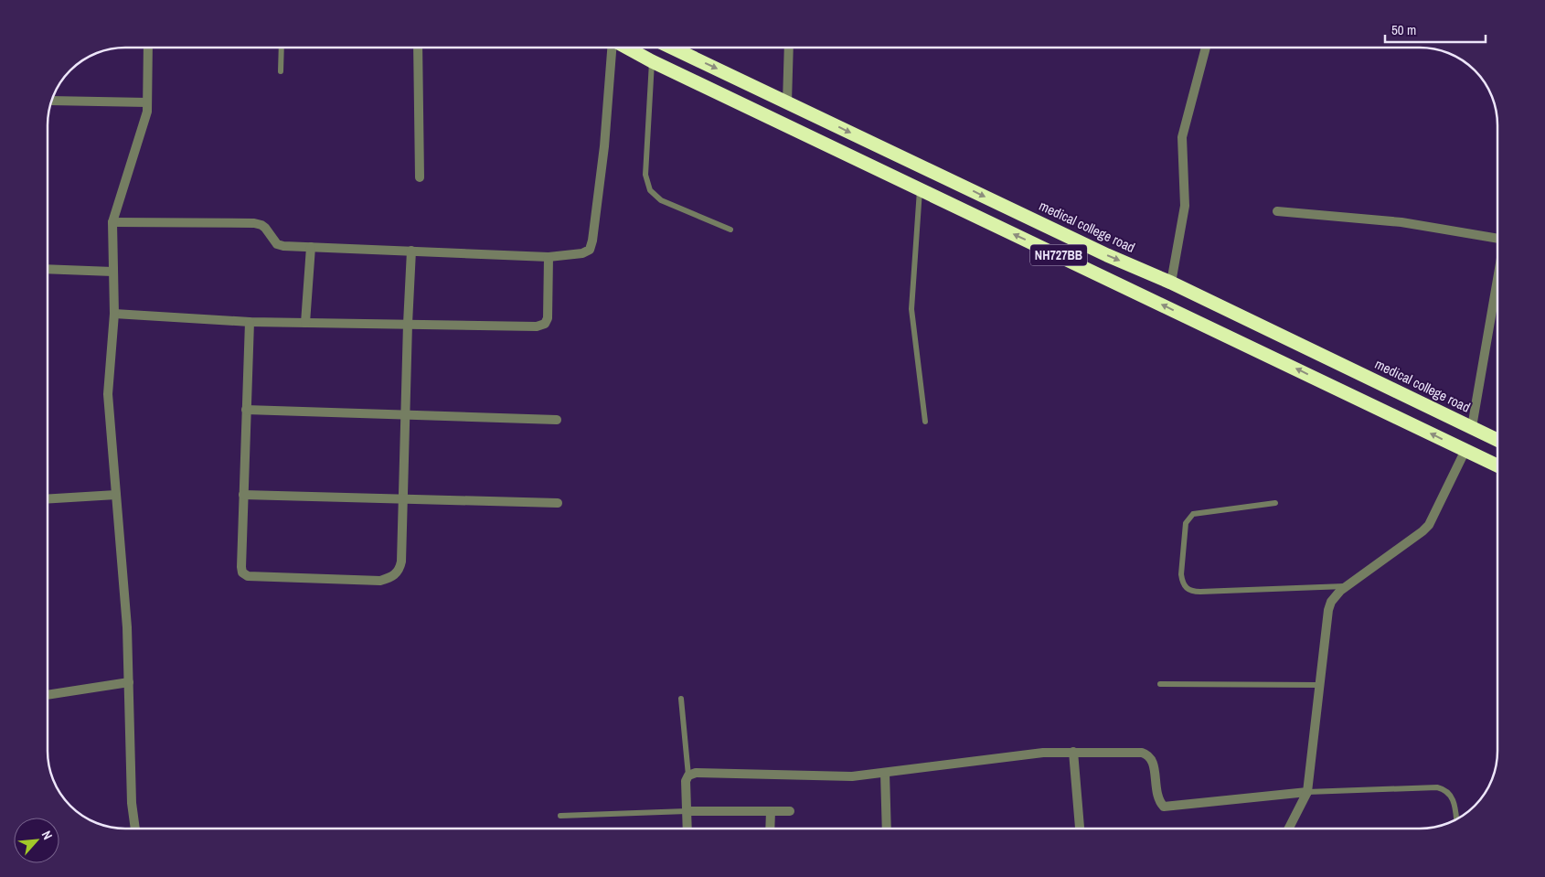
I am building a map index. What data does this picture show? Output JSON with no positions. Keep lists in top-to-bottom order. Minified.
{"streets":{"highway":["medical college road","NH727BB"]},"scale_bar":"50 m","north":"top right"}
